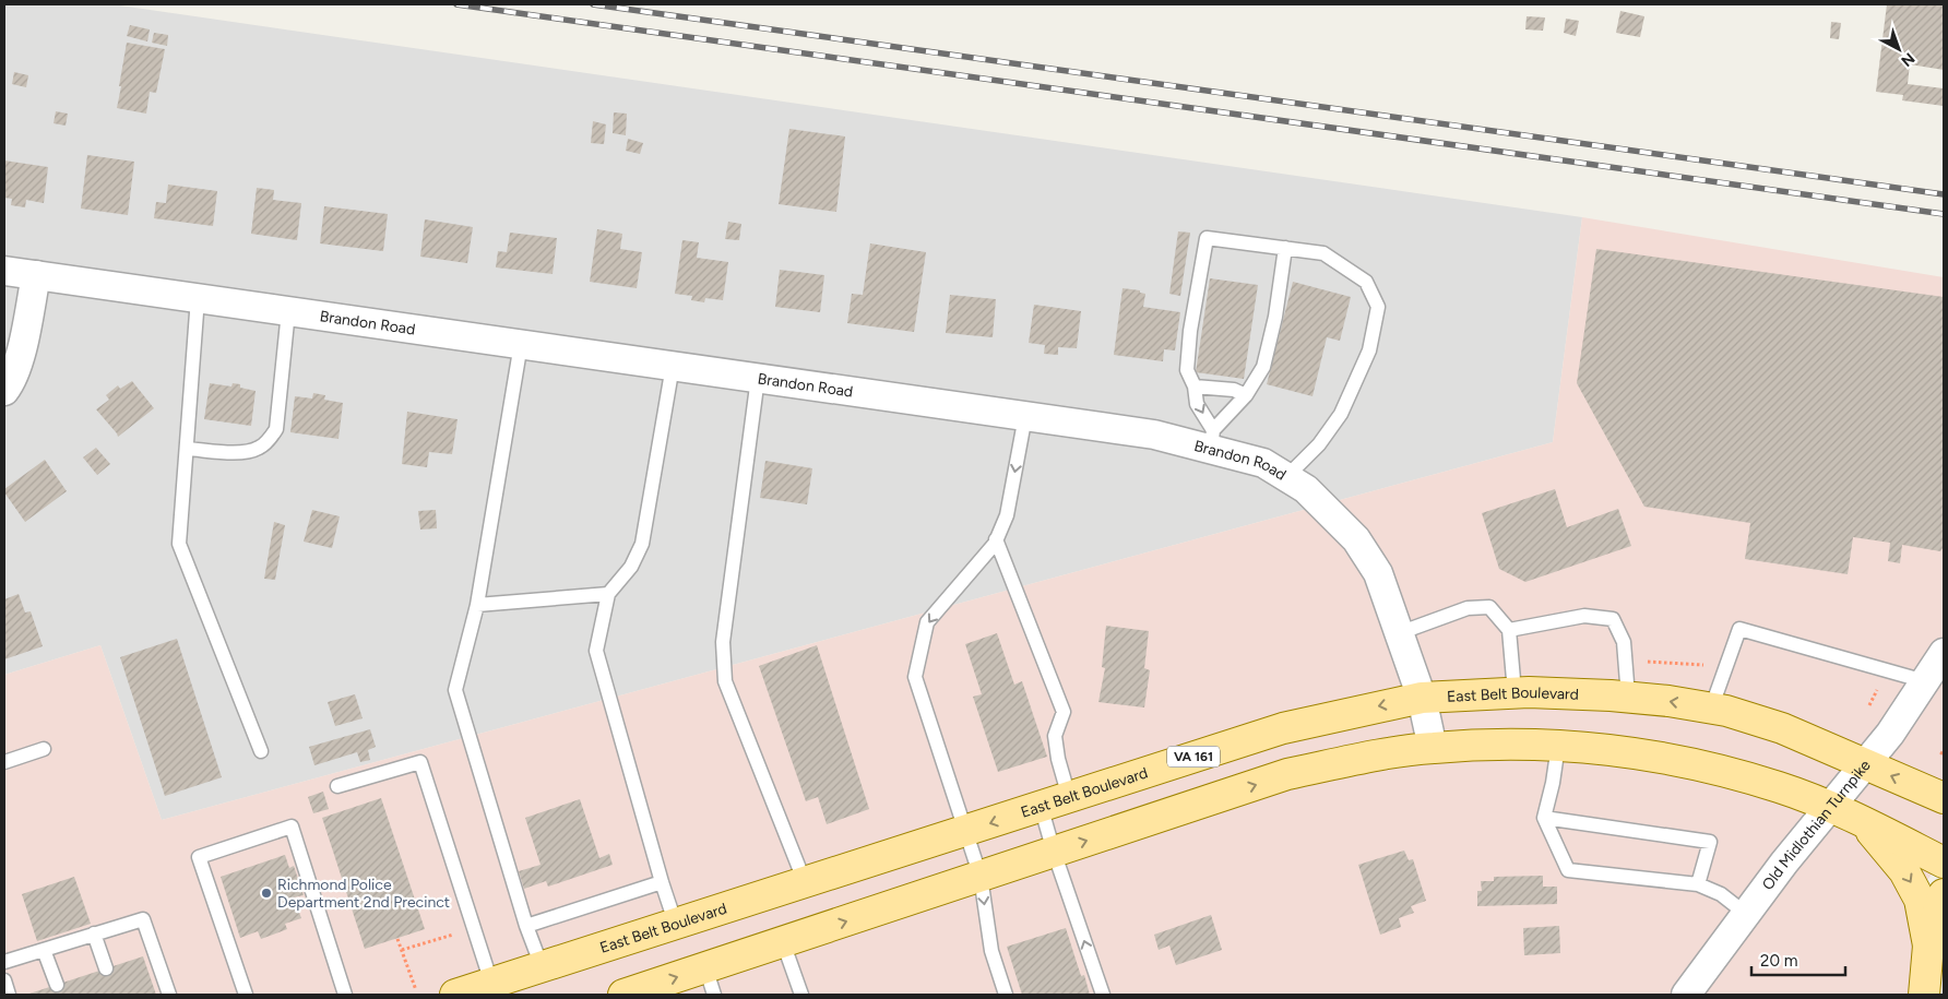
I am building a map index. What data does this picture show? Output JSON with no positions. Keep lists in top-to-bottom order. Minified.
{"streets":{"main road":["East Belt Boulevard","VA 161"],"street":["Brandon Road","Old Midlothian Turnpike"]},"crossings":[["Brandon Road","East Belt Boulevard"],["East Belt Boulevard","Old Midlothian Turnpike"]],"places":["Richmond Police Department 2nd Precinct"],"scale_bar":"20 m","north":"bottom right"}
